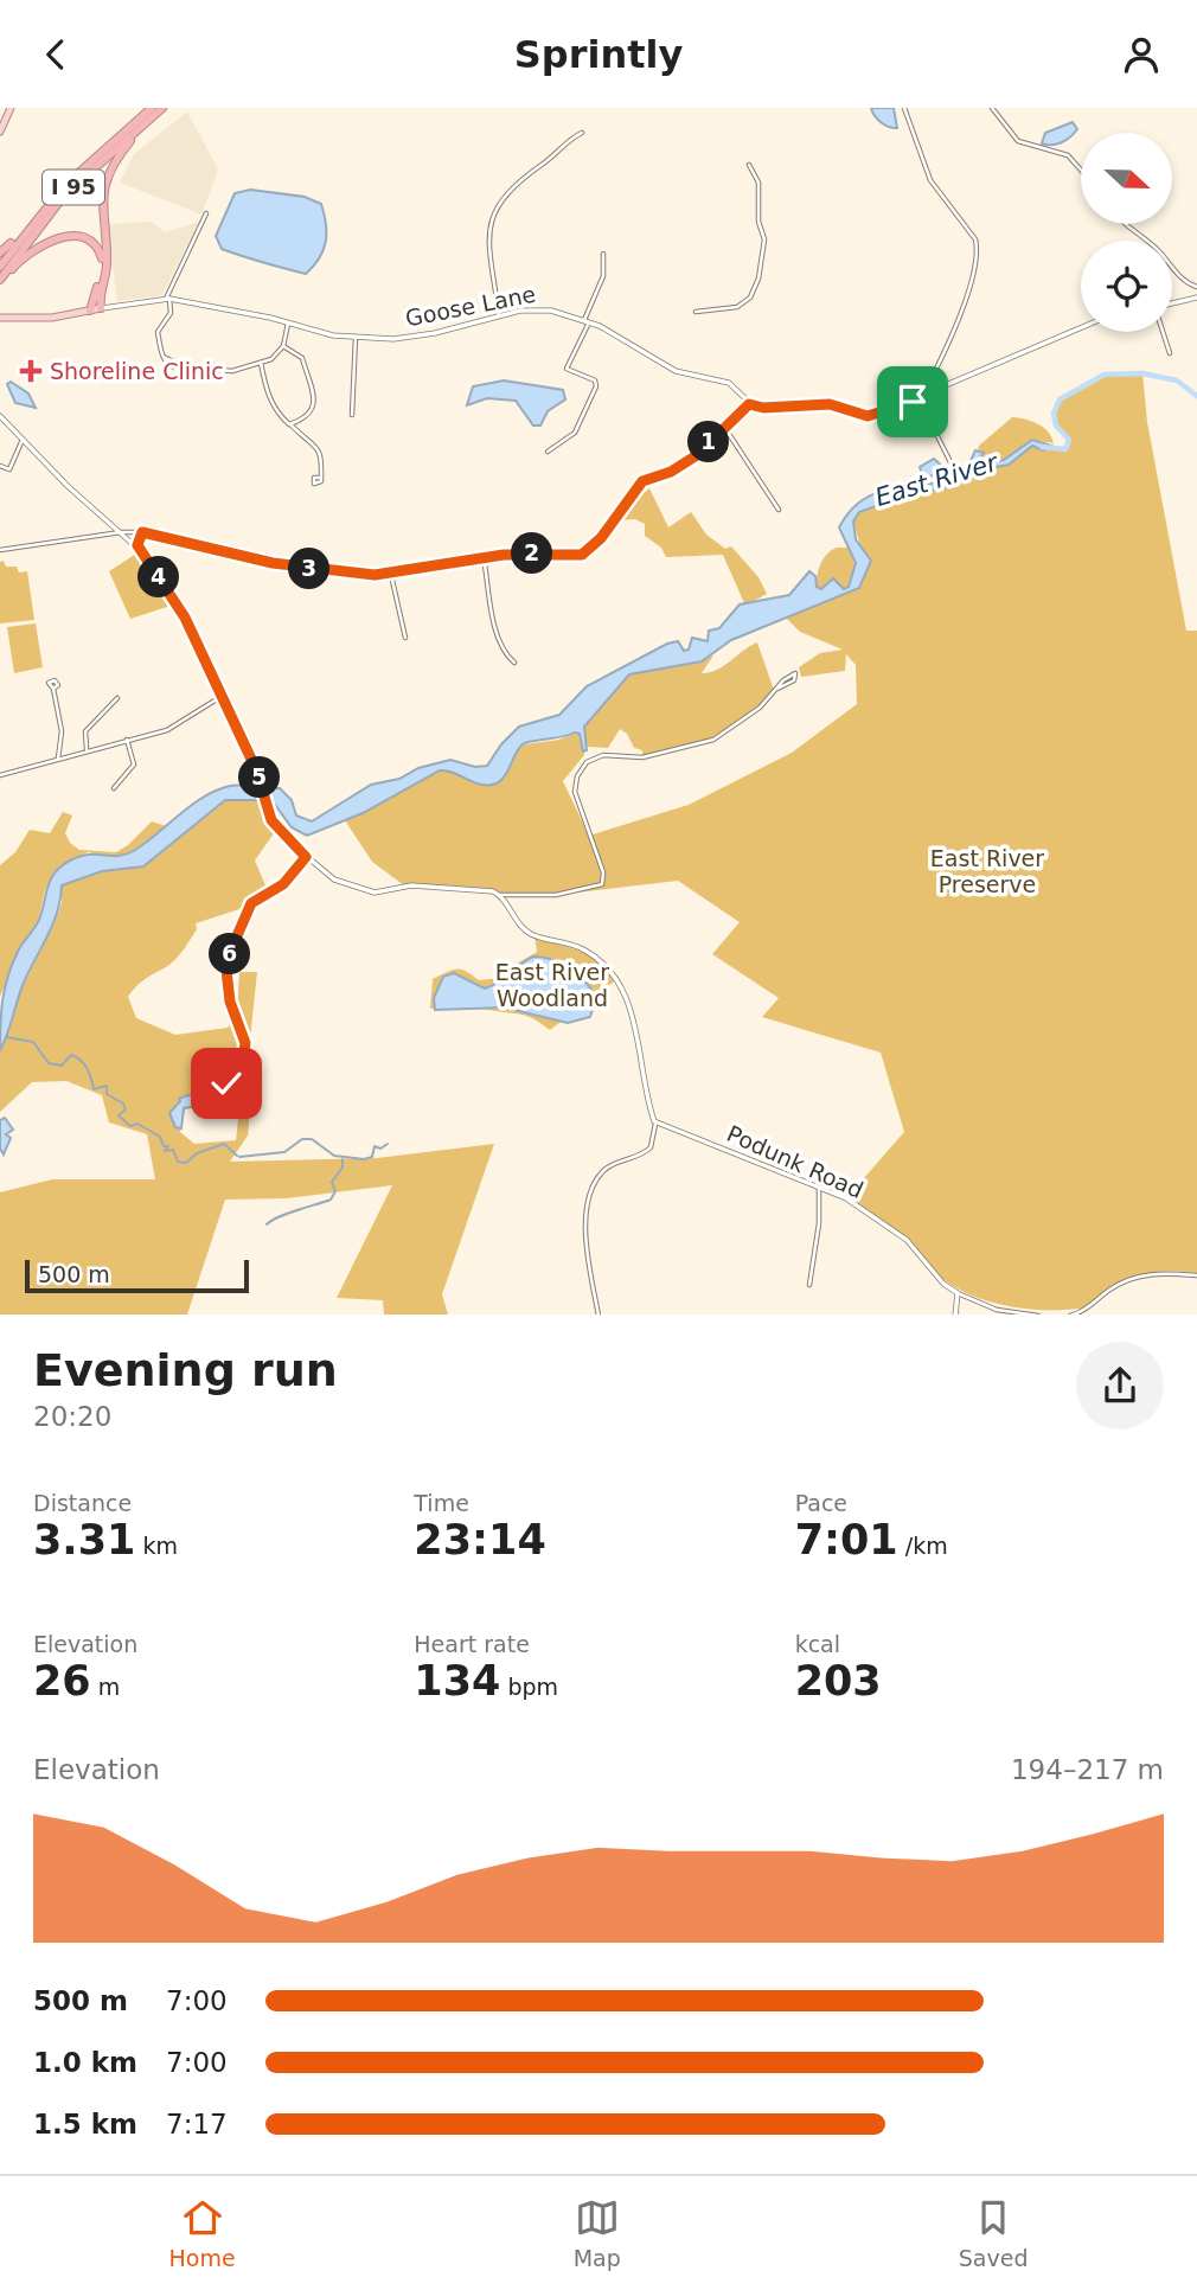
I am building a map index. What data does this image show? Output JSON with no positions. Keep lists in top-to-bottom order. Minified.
{"streets":{"highway":["I 95"],"main road":["Goose Lane"],"street":["Podunk Road"]},"water":["East River"],"parks":["East River Preserve","East River Woodland"],"places":{"health":["Shoreline Clinic"]},"scale_bar":"500 m","north":"right","page":{"header":"Sprintly","pins":["1","2","3","4","5","6"],"scale":"500 m","heading":["Evening run","20:20"],"stats":[["Distance","3.31 km"],["Time","23:14"],["Pace","7:01 /km"],["Elevation","26 m"],["Heart rate","134 bpm"],["kcal","203"]],"chart":["Elevation","194–217 m"],"list":[{"name":"500 m","note":"7:00"},{"name":"1.0 km","note":"7:00"},{"name":"1.5 km","note":"7:17"}],"tabs":["Home","Map","Saved"]}}
